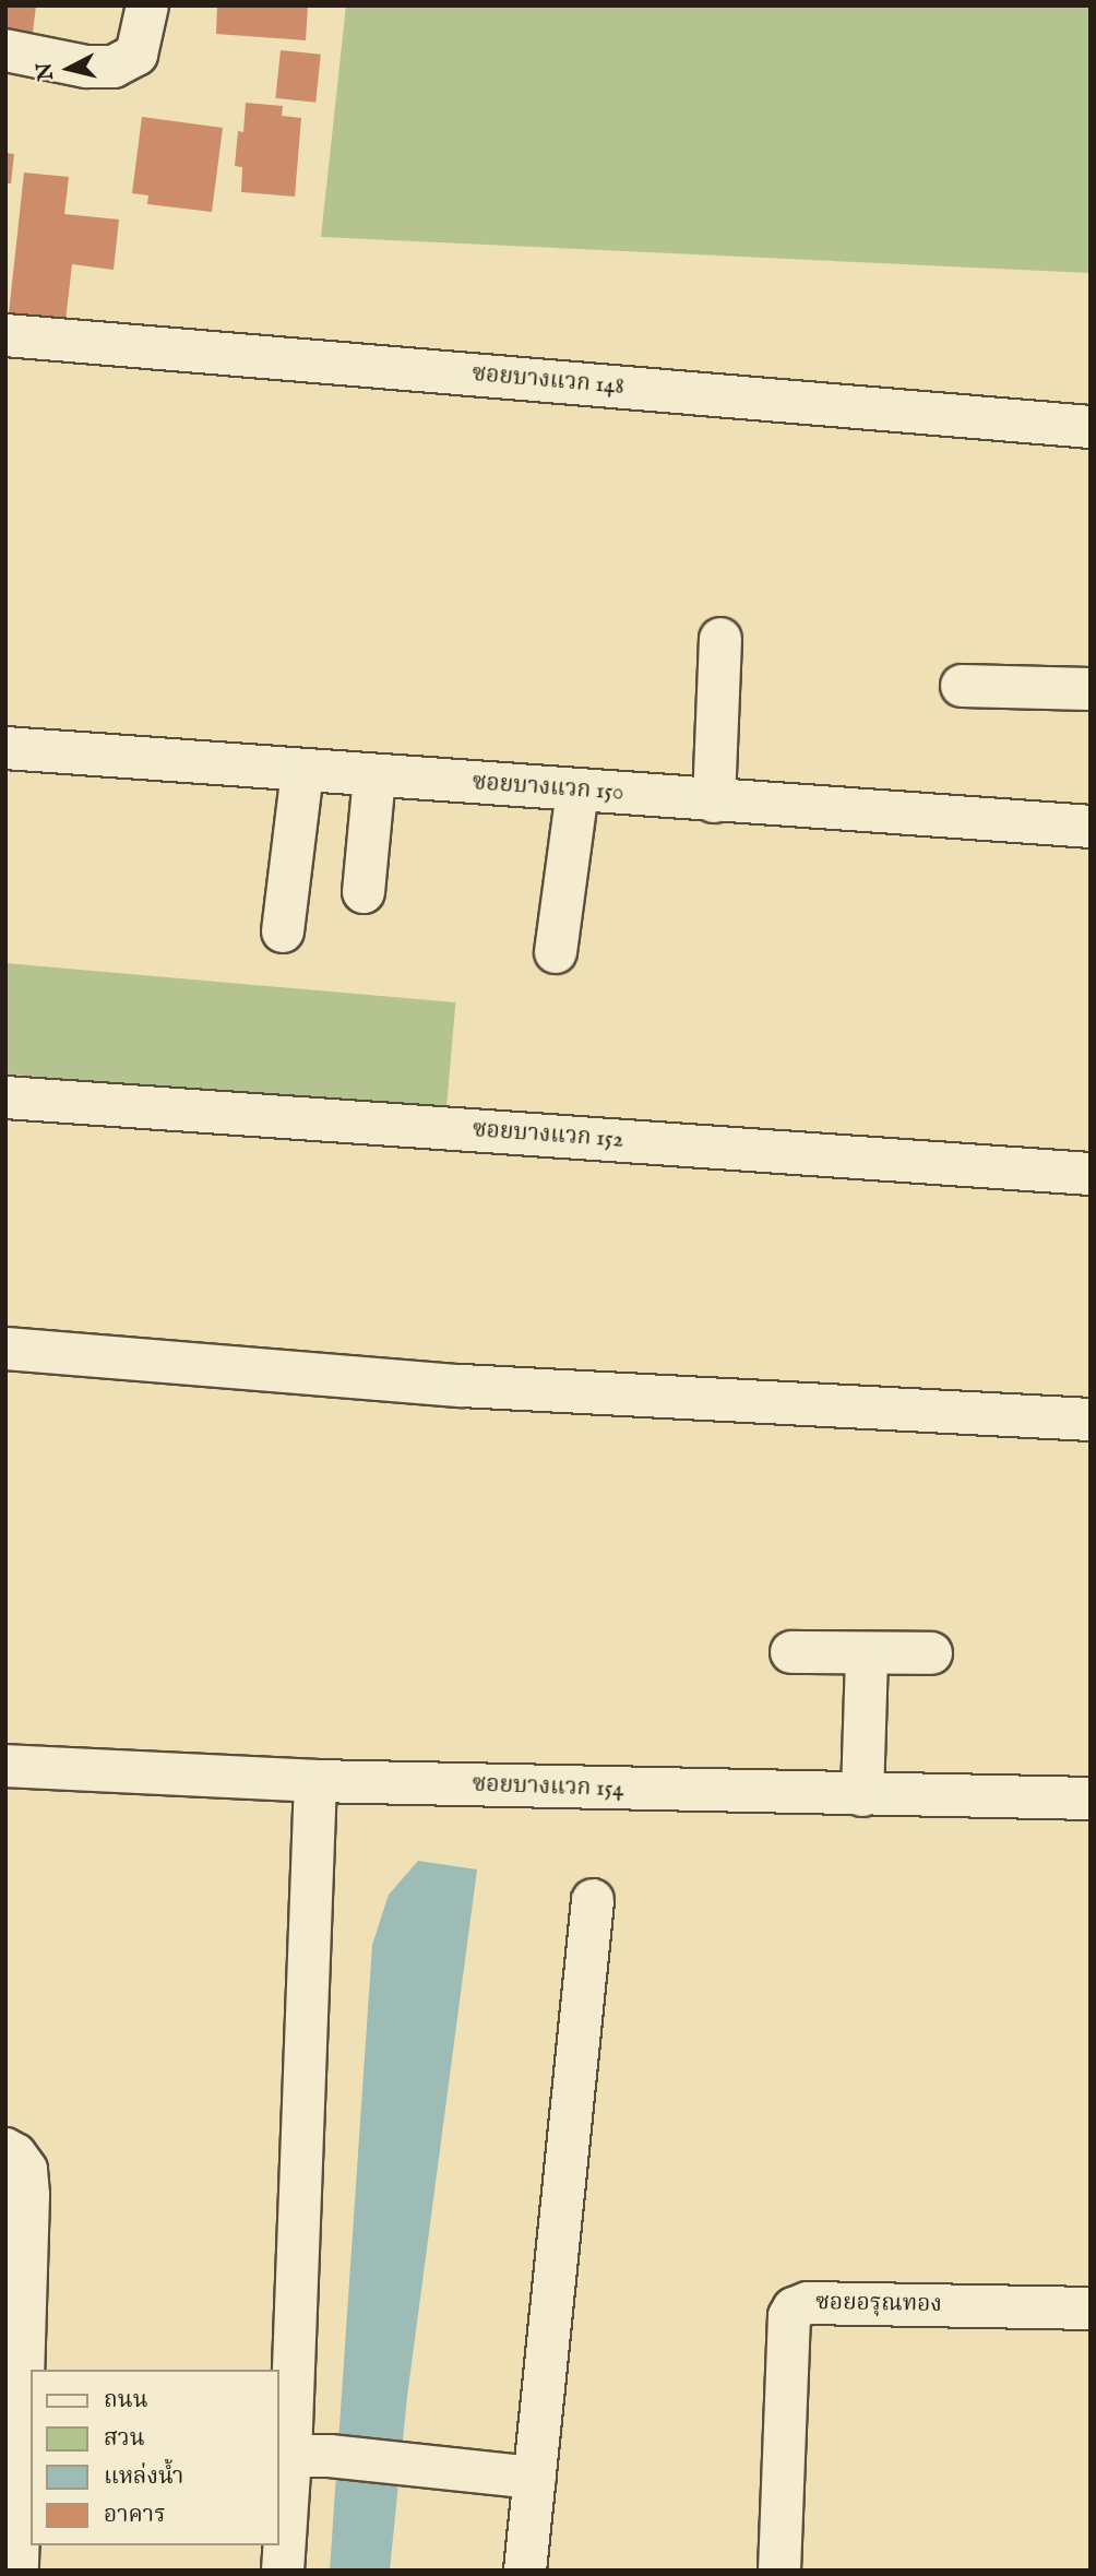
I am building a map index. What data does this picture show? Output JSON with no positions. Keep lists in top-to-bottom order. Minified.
{"streets":{"street":["ซอยบางแวก 148","ซอยบางแวก 150","ซอยบางแวก 152","ซอยบางแวก 154","ซอยอรุณทอง"]},"legend":["ถนน","สวน","แหล่งน้ำ","อาคาร"],"north":"left"}
